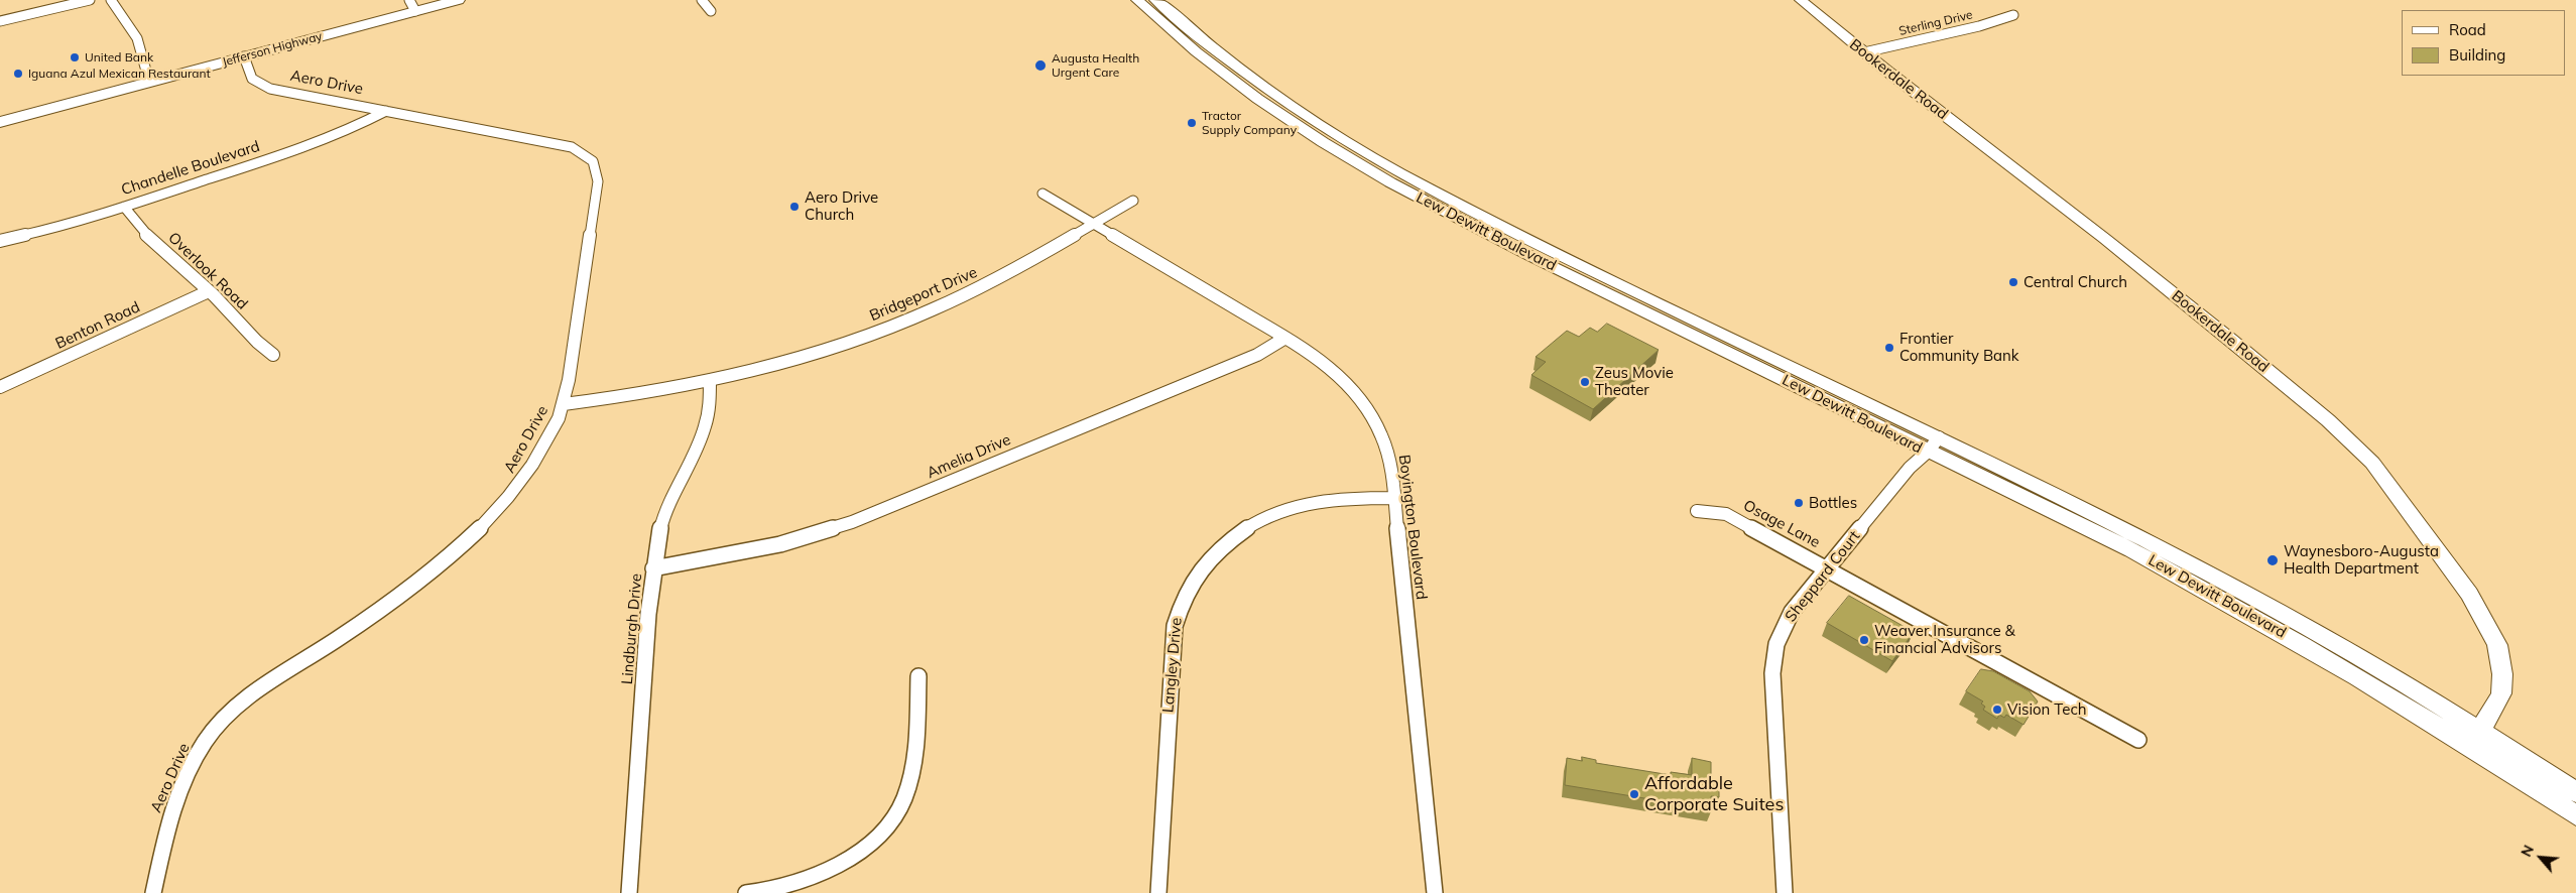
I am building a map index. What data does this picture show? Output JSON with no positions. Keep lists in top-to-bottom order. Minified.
{"streets":{"main road":["Jefferson Highway","Bookerdale Road","Lew Dewitt Boulevard"],"street":["Sterling Drive","Aero Drive","Chandelle Boulevard","Overlook Road","Bridgeport Drive","Benton Road","Amelia Drive","Osage Lane","Boyington Boulevard","Sheppard Court","Lindburgh Drive","Langley Drive"]},"crossings":[["Sterling Drive","Bookerdale Road"],["Jefferson Highway","Aero Drive"],["Bookerdale Road","Lew Dewitt Boulevard"],["Aero Drive","Chandelle Boulevard"],["Chandelle Boulevard","Overlook Road"],["Lew Dewitt Boulevard","Sheppard Court"],["Overlook Road","Benton Road"],["Bridgeport Drive","Boyington Boulevard"],["Bridgeport Drive","Lindburgh Drive"],["Amelia Drive","Boyington Boulevard"],["Amelia Drive","Lindburgh Drive"],["Osage Lane","Sheppard Court"],["Boyington Boulevard","Langley Drive"]],"places":["United Bank","Augusta Health Urgent Care","Iguana Azul Mexican Restaurant","Tractor Supply Company","Aero Drive Church","Central Church","Frontier Community Bank","Zeus Movie Theater","Bottles","Waynesboro-Augusta Health Department","Weaver Insurance & Financial Advisors","Vision Tech","Affordable Corporate Suites"],"legend":["Road","Building"],"north":"top left"}
